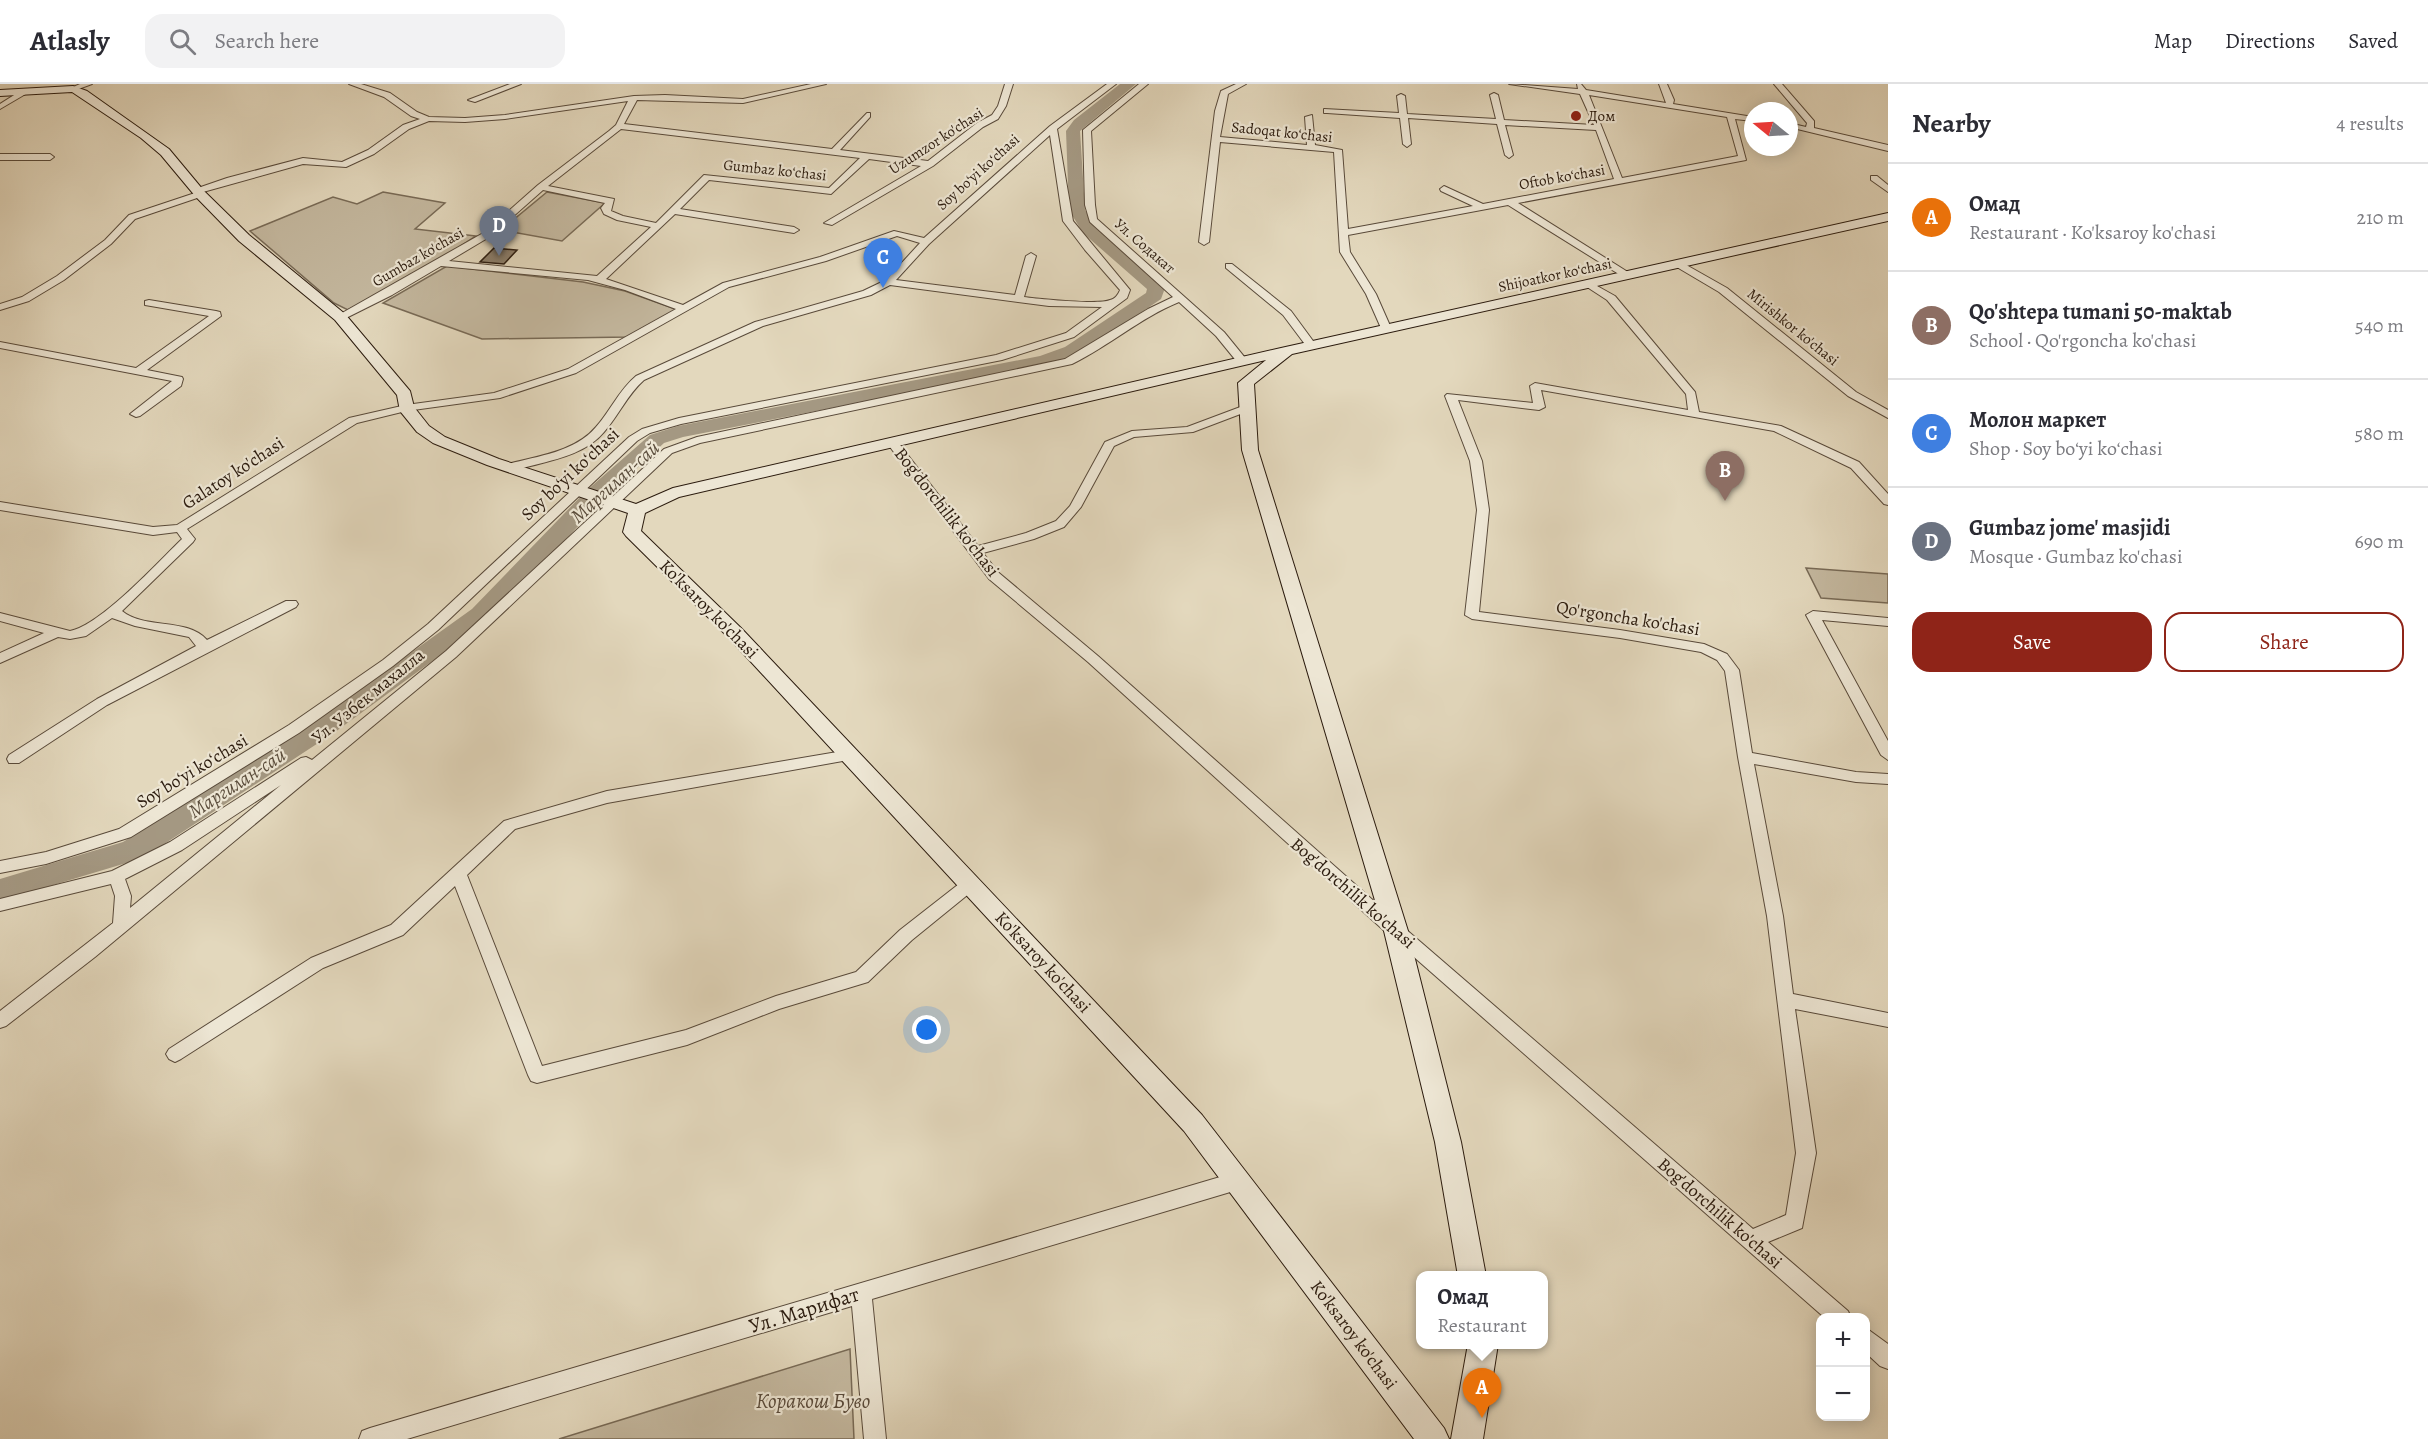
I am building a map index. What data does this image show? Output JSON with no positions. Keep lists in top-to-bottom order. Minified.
{"streets":{"street":["Sadoqat koʻchasi","Uzumzor ko'chasi","Gumbaz koʻchasi","Soy boʻyi koʻchasi","Oftob koʻchasi","Ул. Содакат","Gumbaz ko'chasi","Shijoatkor koʻchasi","Mirishkor ko'chasi","Galatoy ko'chasi","Bog'dorchilik ko'chasi","Ko'ksaroy ko'chasi","Qo'rgoncha ko'chasi","Ул. Узбек махалла","Ул. Марифат"]},"crossings":[["Sadoqat koʻchasi","Oftob koʻchasi"],["Sadoqat koʻchasi","Shijoatkor koʻchasi"],["Ул. Содакат","Ул. Узбек махалла"],["Shijoatkor koʻchasi","Mirishkor ko'chasi"],["Bog'dorchilik ko'chasi","Qo'rgoncha ko'chasi"],["Ko'ksaroy ko'chasi","Ул. Марифат"]],"water":["Маргилан-сай"],"parks":["Коракош Буво"],"places":["Дом"],"north":"left","page":{"header":"Atlasly","search":"Search here","nav":["Map","Directions","Saved"],"heading":["Nearby","4 results"],"list":[{"mark":"A","name":"Омад","note":"Restaurant · Ko'ksaroy ko'chasi","value":"210 m"},{"mark":"B","name":"Qo'shtepa tumani 50-maktab","note":"School · Qo'rgoncha ko'chasi","value":"540 m"},{"mark":"C","name":"Молон маркет","note":"Shop · Soy boʻyi koʻchasi","value":"580 m"},{"mark":"D","name":"Gumbaz jome' masjidi","note":"Mosque · Gumbaz ko'chasi","value":"690 m"}],"pins":["D","C","B","A"],"buttons":["Save","Share"],"popup":["Омад","Restaurant"],"map_buttons":["+","−"]}}
